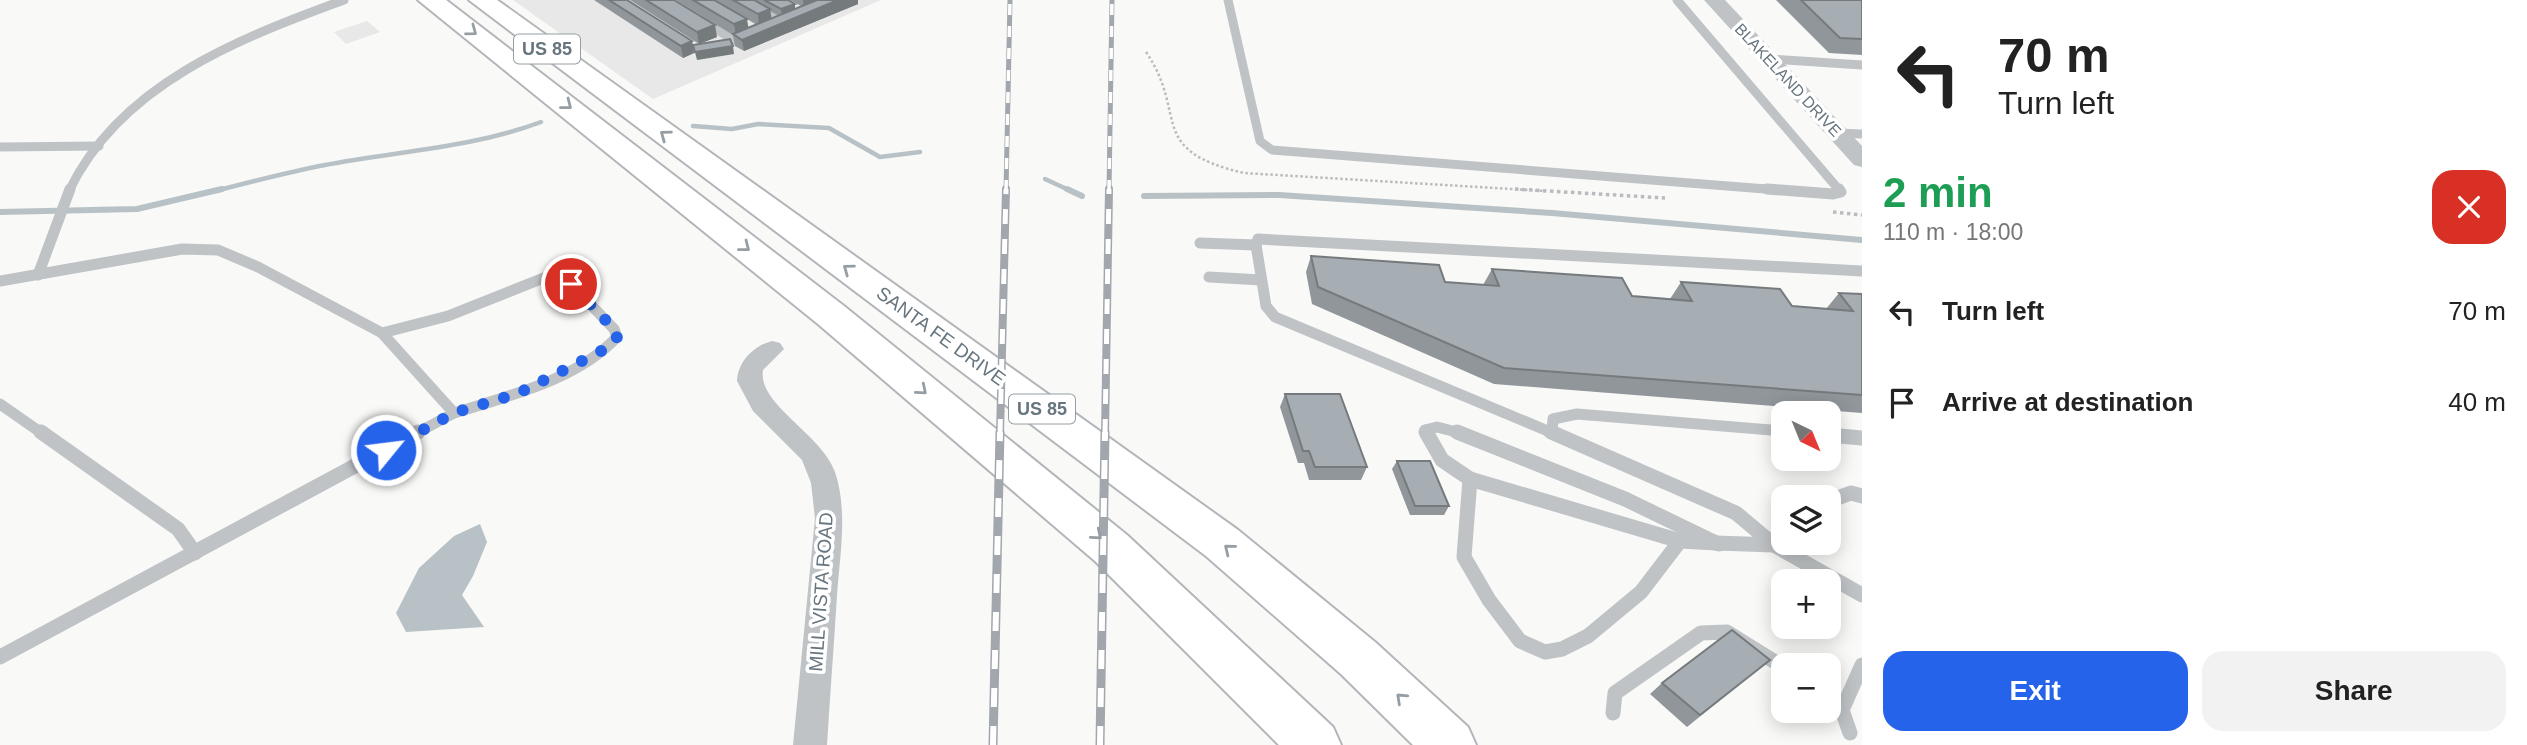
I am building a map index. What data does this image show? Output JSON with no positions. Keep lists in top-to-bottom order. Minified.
{"streets":{"highway":["US 85","SANTA FE DRIVE"],"street":["BLAKELAND DRIVE","MILL VISTA ROAD"]},"north":"bottom right","page":{"turn":["70 m","Turn left"],"heading":["2 min","110 m · 18:00"],"list":[{"name":"Turn left","value":"70 m"},{"name":"Arrive at destination","value":"40 m"}],"map_buttons":["+","−"],"buttons":["Exit","Share"]}}
